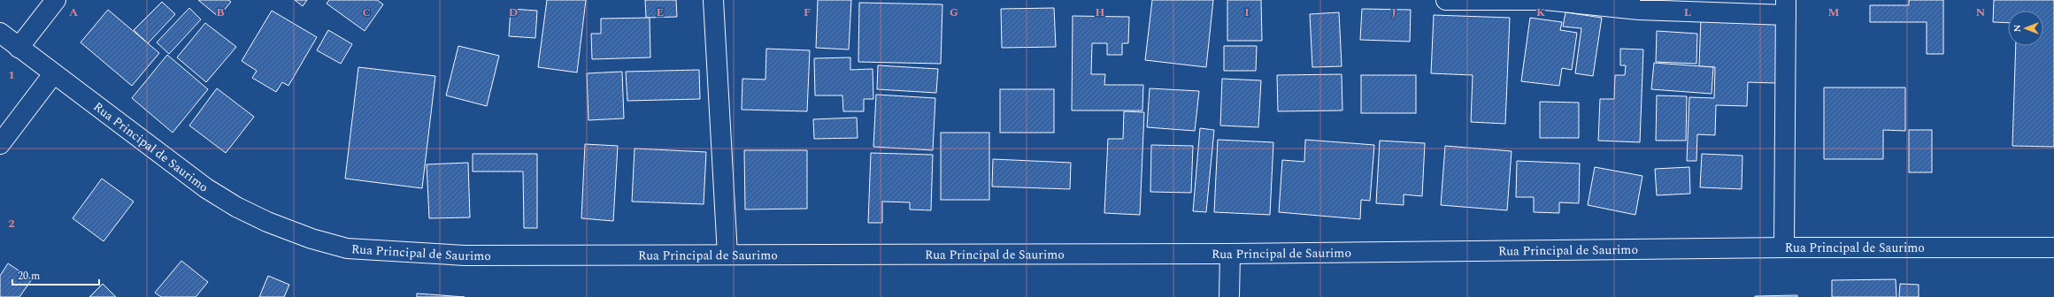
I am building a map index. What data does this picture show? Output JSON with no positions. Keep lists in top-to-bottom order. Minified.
{"streets":{"street":["Rua Principal de Saurimo"]},"scale_bar":"20 m","north":"left","grid":{"columns":["A","B","C","D","E","F","G","H","I","J","K","L","M","N"],"rows":["1","2"]}}
